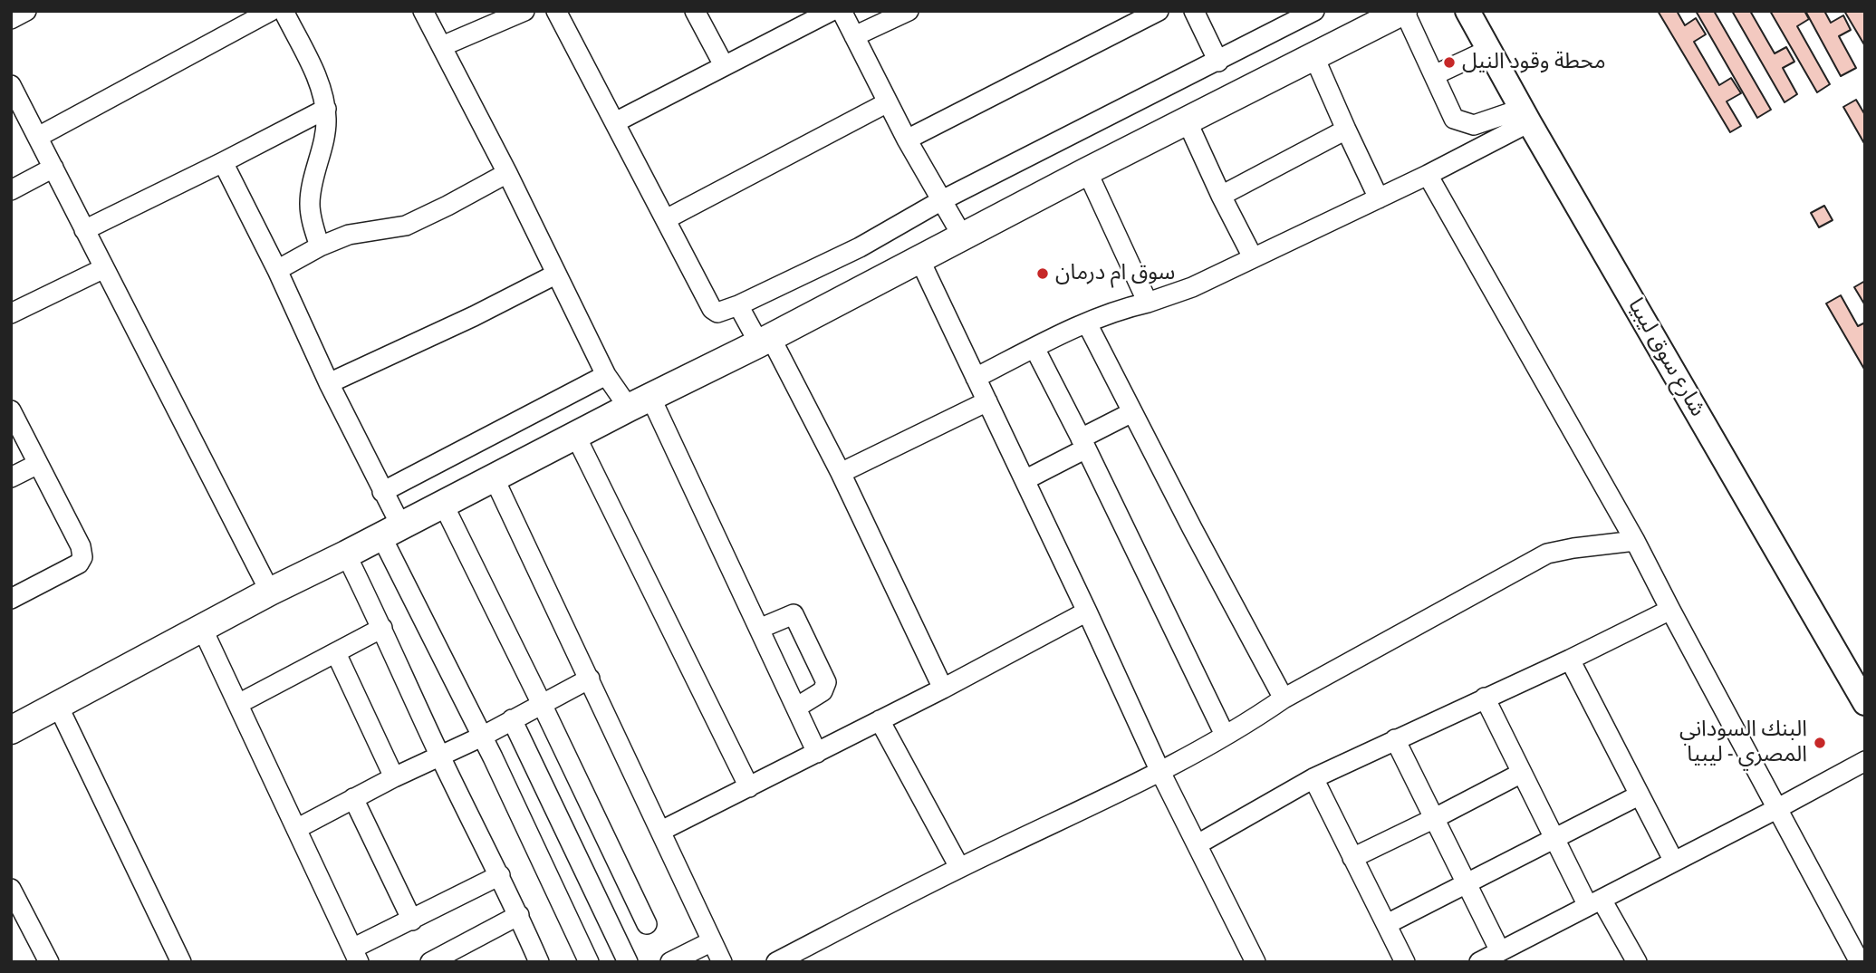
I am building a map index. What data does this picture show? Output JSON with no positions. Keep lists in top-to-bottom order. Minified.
{"streets":{"main road":["شارع سوق ليبيا"]},"places":["محطة وقود النيل","سوق ام درمان","البنك السوداني المصري - ليبيا"]}
